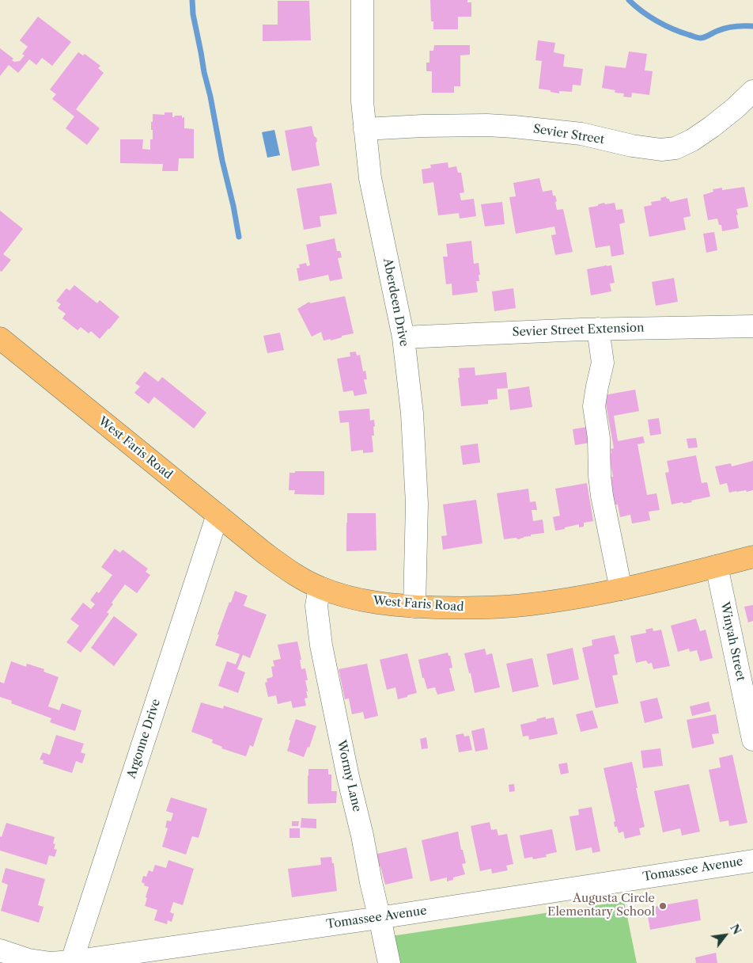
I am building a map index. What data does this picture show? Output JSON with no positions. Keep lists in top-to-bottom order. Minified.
{"streets":{"main road":["West Faris Road"],"street":["Sevier Street","Aberdeen Drive","Sevier Street Extension","Winyah Street","Argonne Drive","Wormy Lane","Tomassee Avenue"]},"crossings":[["Sevier Street","Aberdeen Drive"],["Aberdeen Drive","Sevier Street Extension"],["Aberdeen Drive","West Faris Road"],["West Faris Road","Winyah Street"],["West Faris Road","Argonne Drive"],["West Faris Road","Wormy Lane"],["Argonne Drive","Tomassee Avenue"],["Wormy Lane","Tomassee Avenue"]],"places":["Augusta Circle Elementary School"],"north":"top right"}
